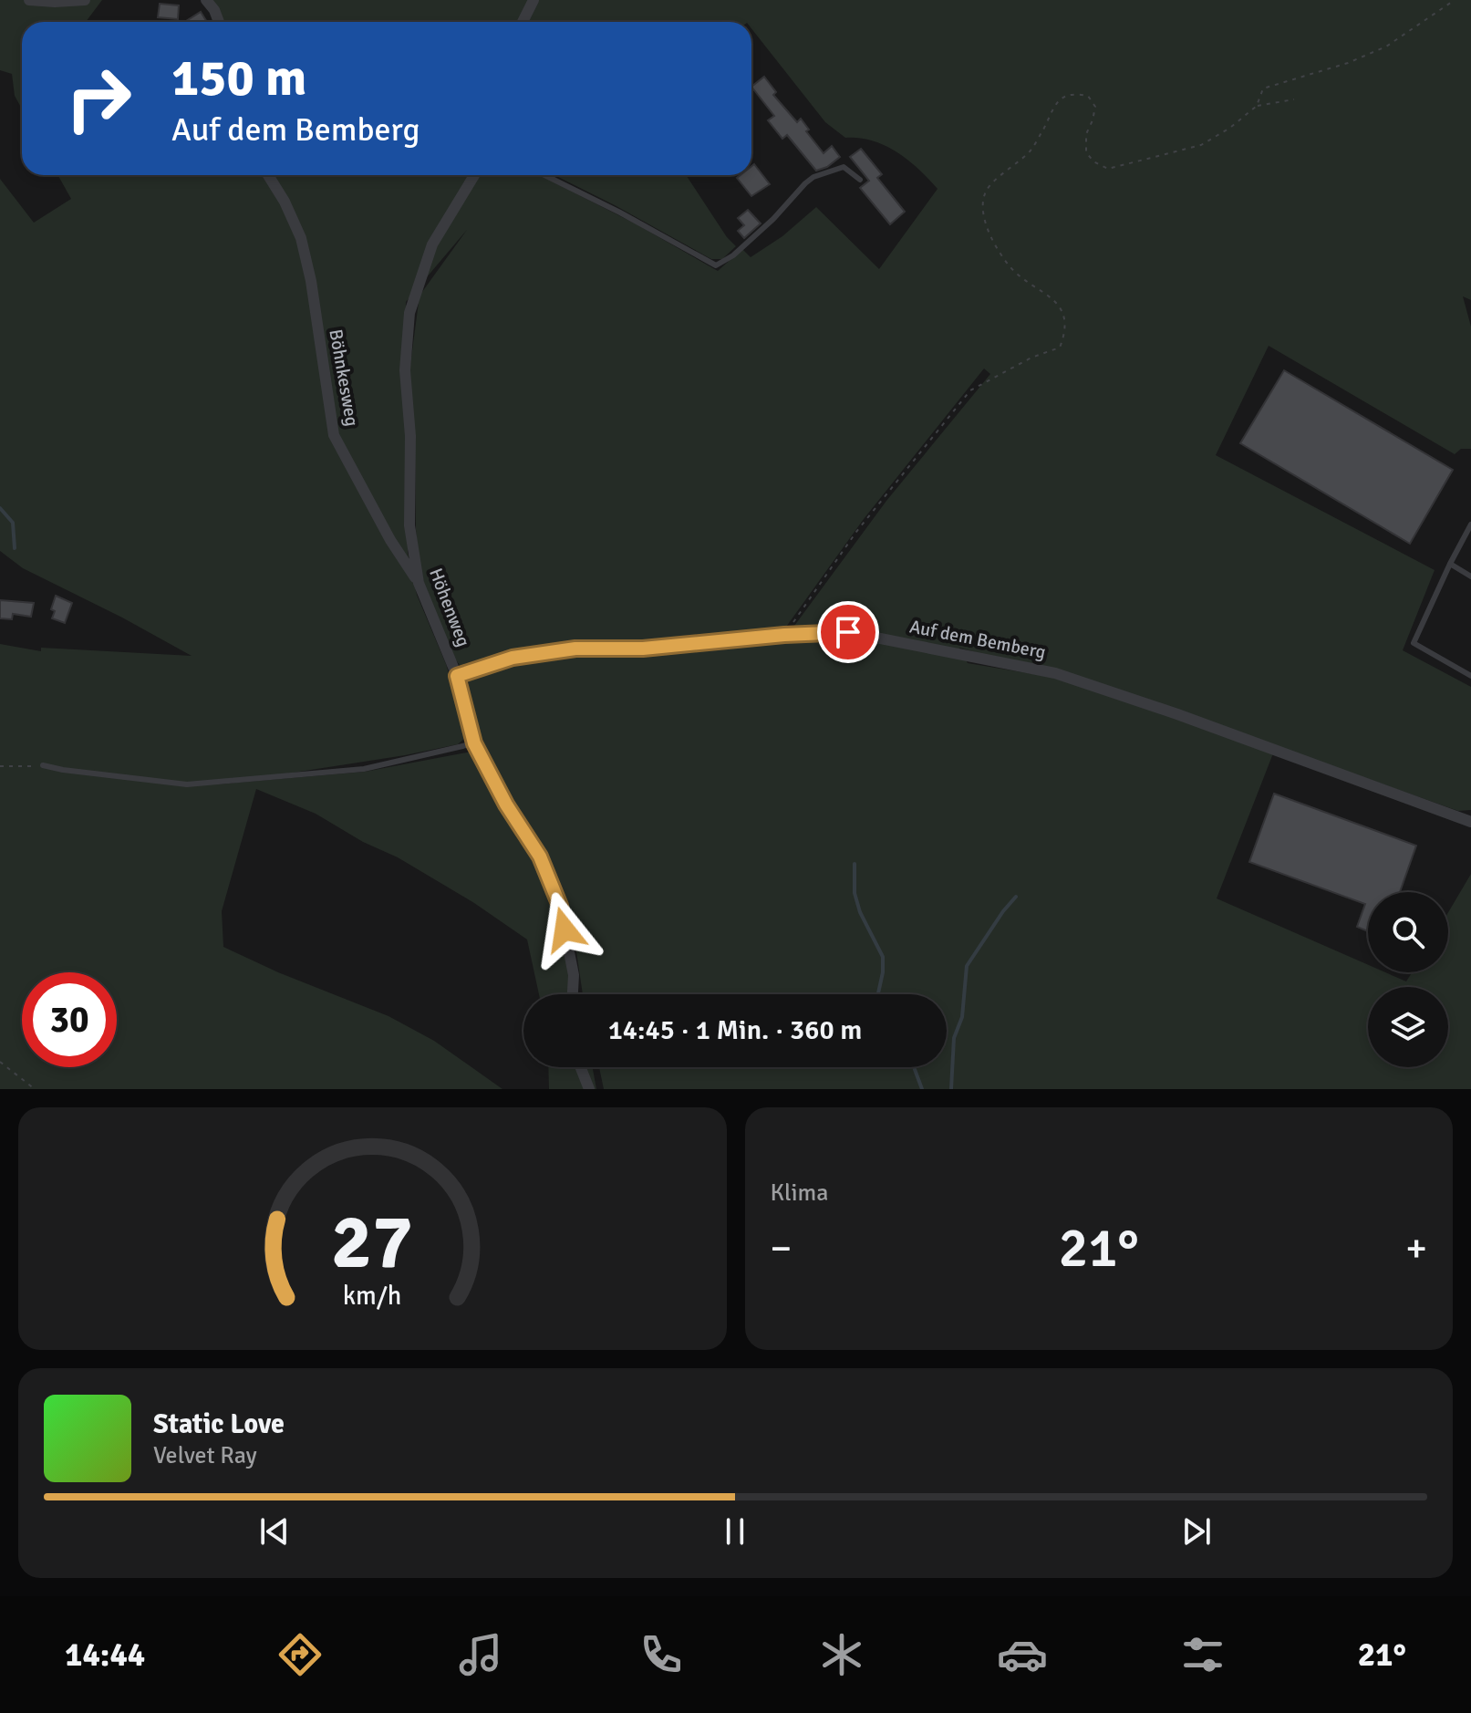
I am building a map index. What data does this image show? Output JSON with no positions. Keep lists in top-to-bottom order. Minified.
{"streets":{"street":["Böhnkesweg","Höhenweg","Auf dem Bemberg"]},"crossings":[["Böhnkesweg","Höhenweg"],["Höhenweg","Auf dem Bemberg"]],"page":{"turn":["150 m","Auf dem Bemberg"],"limit":"30","trip":"14:45 · 1 Min. · 360 m","tile":"Klima","heat":["−","21°","+"],"song":["Static Love","Velvet Ray"],"tabs":["14:44","21°"],"gauge":["27","km/h"]}}
